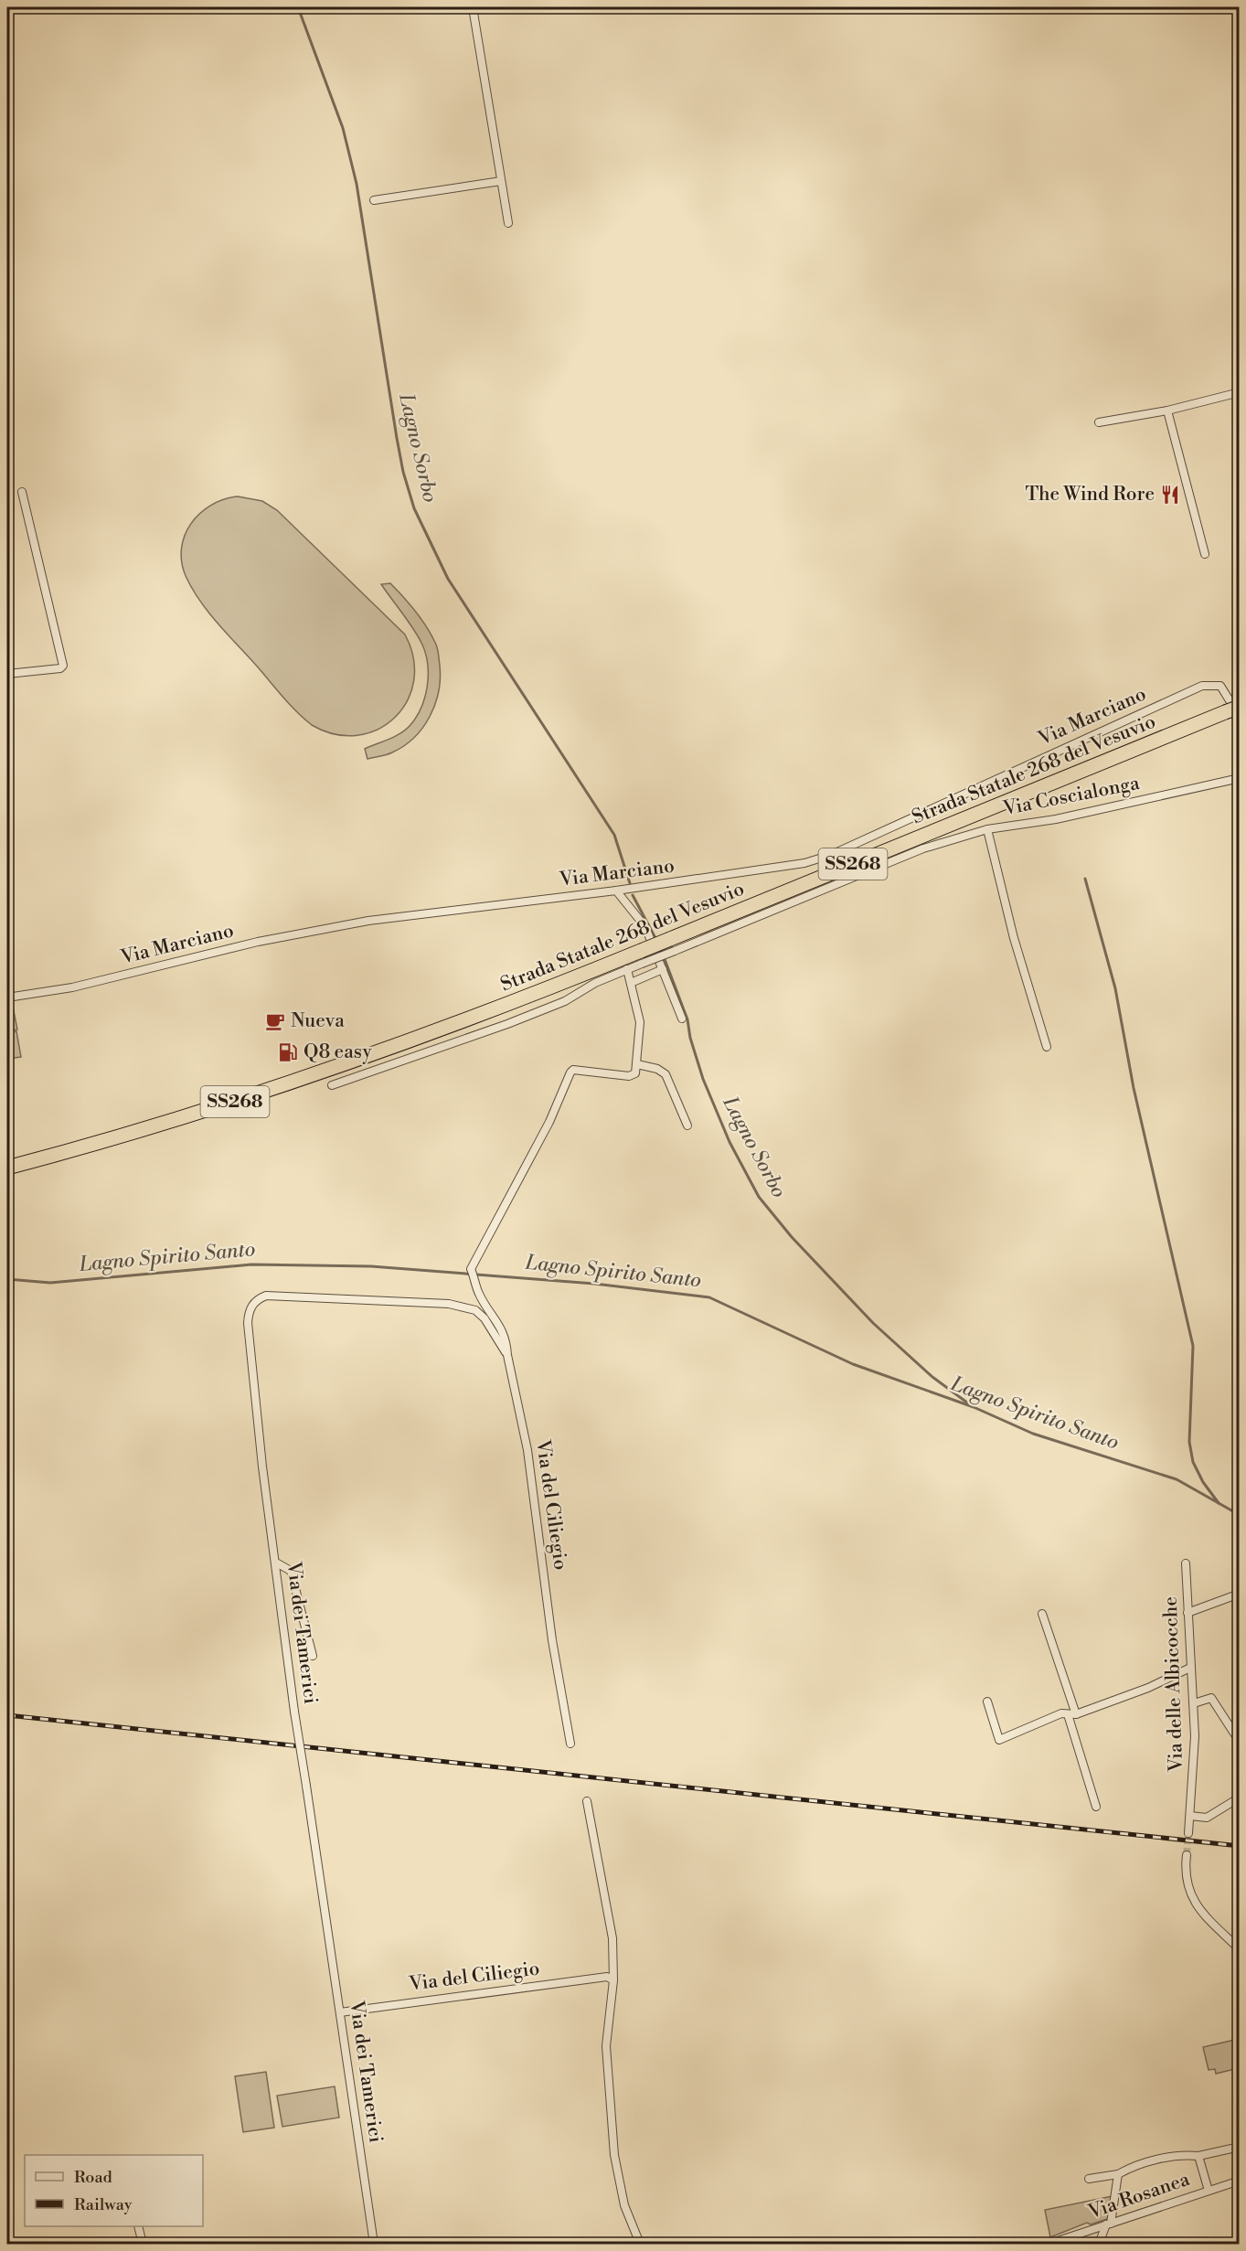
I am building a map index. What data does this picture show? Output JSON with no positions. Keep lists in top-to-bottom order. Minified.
{"streets":{"highway":["Strada Statale 268 del Vesuvio","SS268"],"street":["Via Marciano","Via Coscialonga","Via del Ciliegio","Via dei Tamerici","Via delle Albicocche","Via Rosanea"]},"crossings":[["Strada Statale 268 del Vesuvio","Via Coscialonga"],["Via del Ciliegio","Via dei Tamerici"]],"water":["Lagno Sorbo","Lagno Spirito Santo"],"places":{"restaurant":["The Wind Rore"],"cafe":["Nueva"],"fuel station":["Q8 easy"]},"legend":["Road","Railway"]}
